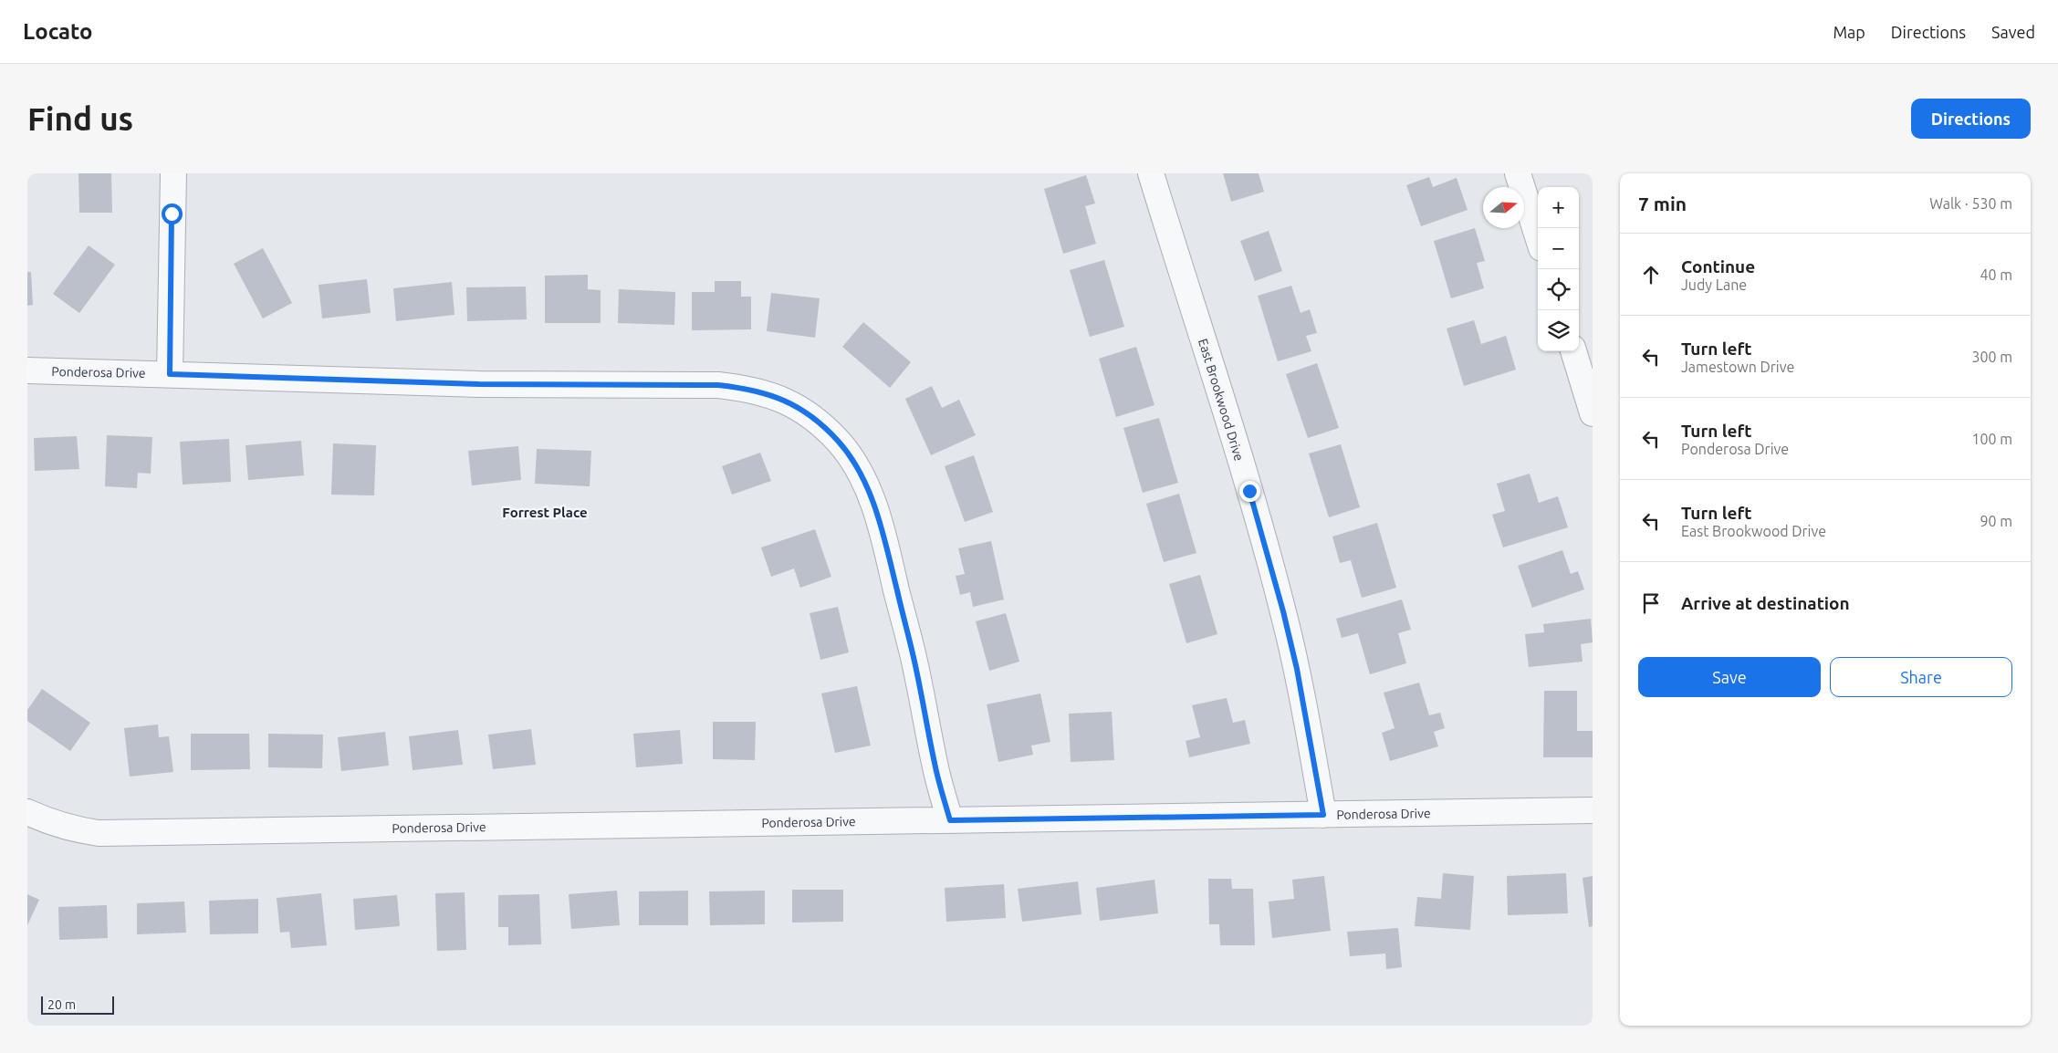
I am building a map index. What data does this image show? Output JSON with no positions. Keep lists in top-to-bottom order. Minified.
{"streets":{"street":["Ponderosa Drive","East Brookwood Drive"]},"crossings":[["Ponderosa Drive","East Brookwood Drive"]],"districts":["Forrest Place"],"scale_bar":"20 m","north":"right","page":{"header":"Locato","nav":["Map","Directions","Saved"],"buttons":["Directions",["Save","Share"]],"title":"Find us","heading":["7 min","Walk · 530 m"],"map_buttons":["+","−"],"list":[["Continue","Judy Lane","40 m"],["Turn left","Jamestown Drive","300 m"],["Turn left","Ponderosa Drive","100 m"],["Turn left","East Brookwood Drive","90 m"],"Arrive at destination"],"scale":"20 m"}}
